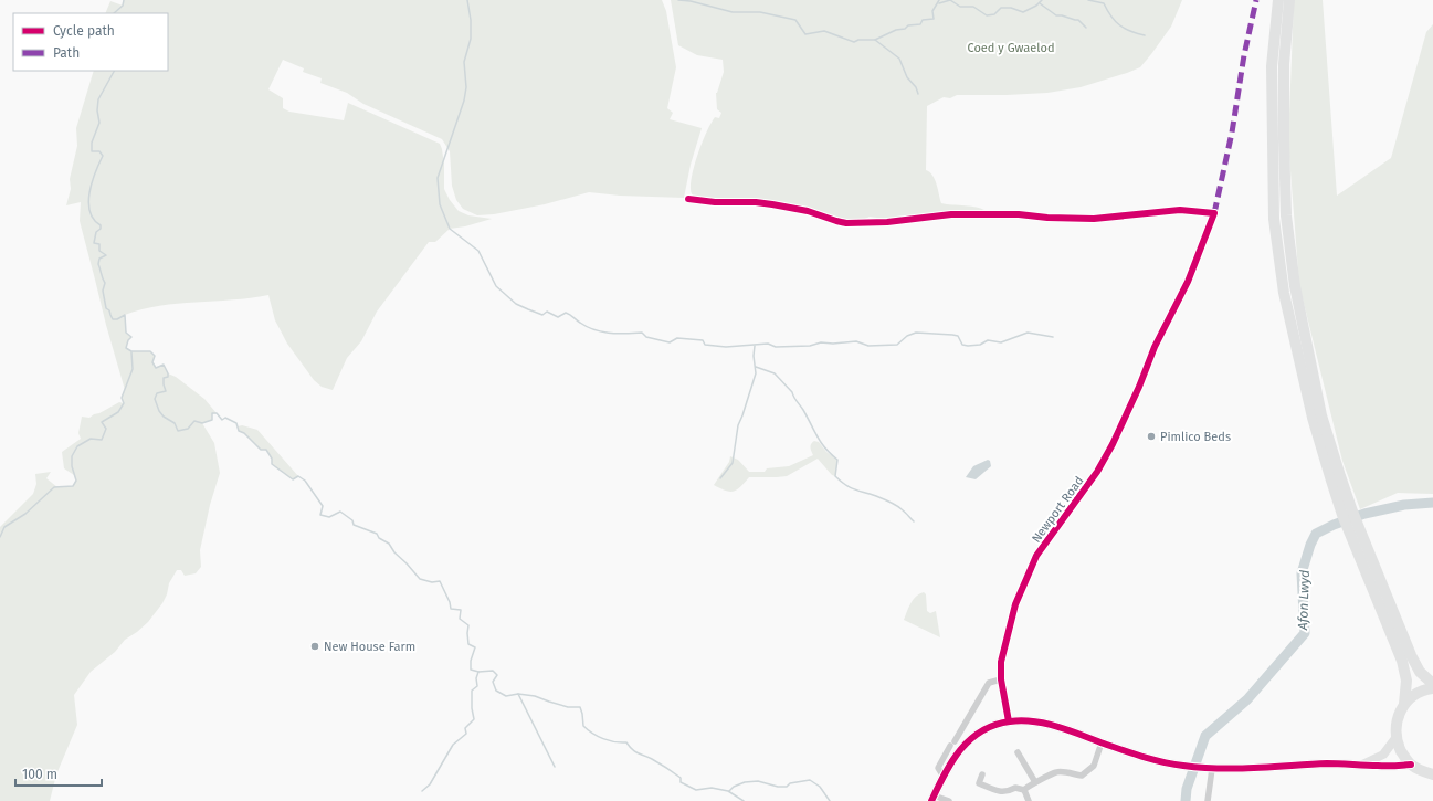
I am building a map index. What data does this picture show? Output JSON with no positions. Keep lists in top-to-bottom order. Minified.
{"streets":{"street":["Newport Road"]},"water":["Afon Lwyd"],"parks":["Coed y Gwaelod"],"places":["Pimlico Beds","New House Farm"],"legend":["Cycle path","Path"],"scale_bar":"100 m"}
